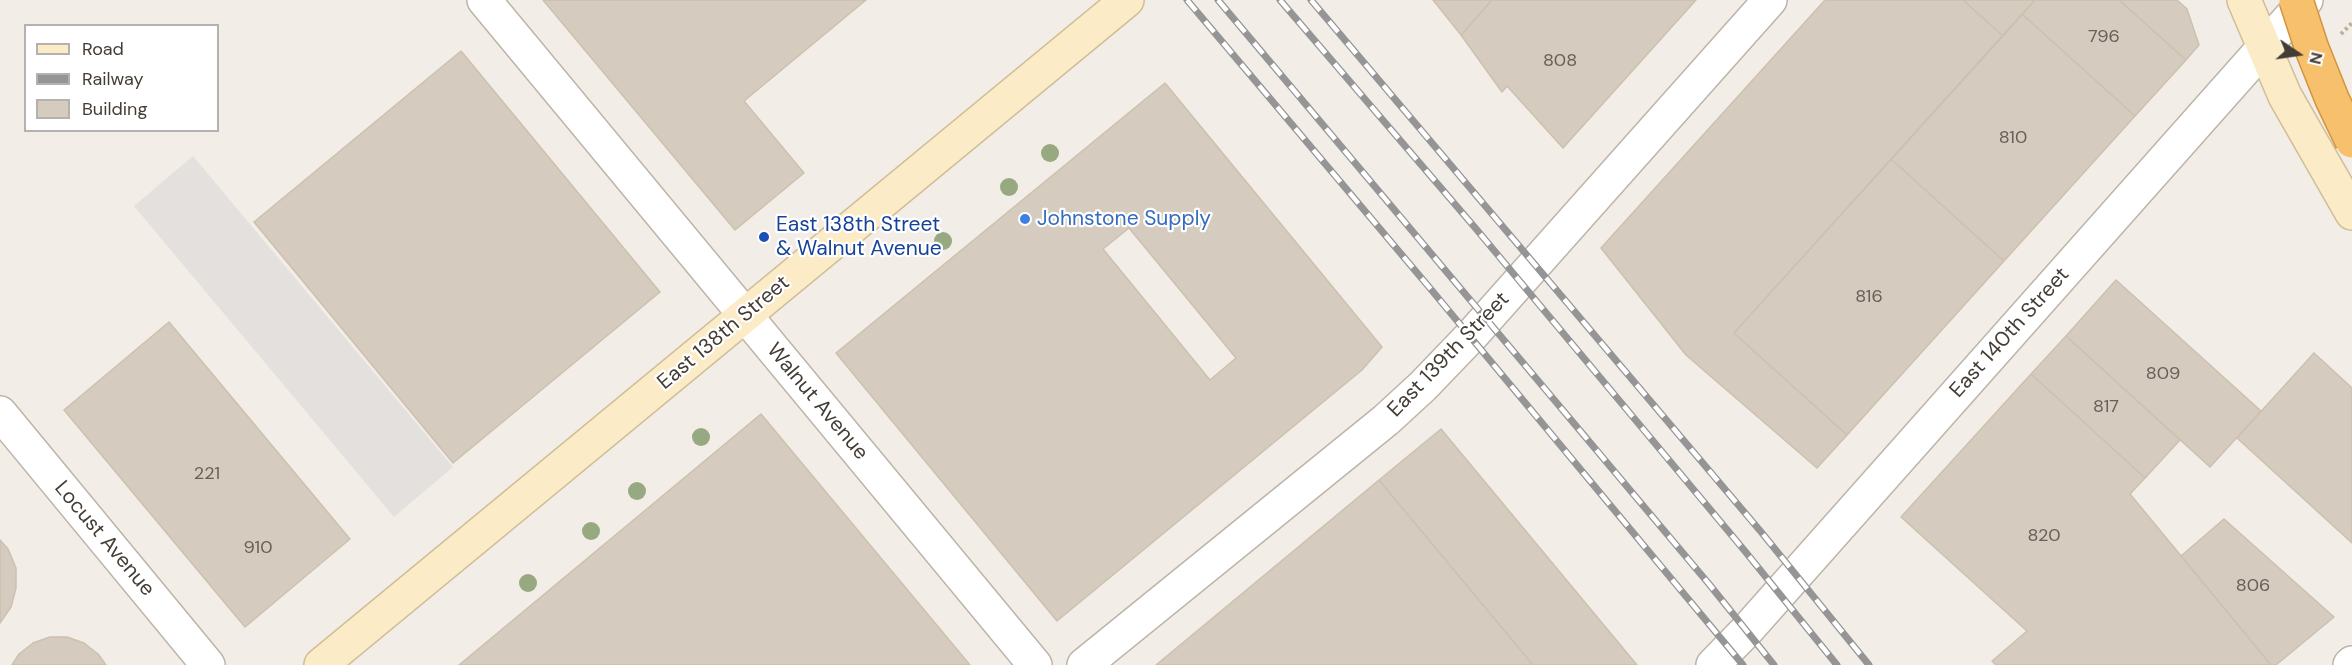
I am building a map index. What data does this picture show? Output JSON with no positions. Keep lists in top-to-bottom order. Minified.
{"streets":{"main road":["East 138th Street"],"street":["East 140th Street","East 139th Street","Walnut Avenue","Locust Avenue"]},"crossings":[["East 138th Street","Walnut Avenue"]],"places":["Johnstone Supply","East 138th Street & Walnut Avenue"],"house_numbers":["796","808","810","816","809","817","221","820","910","806"],"legend":["Road","Railway","Building"],"north":"right"}
